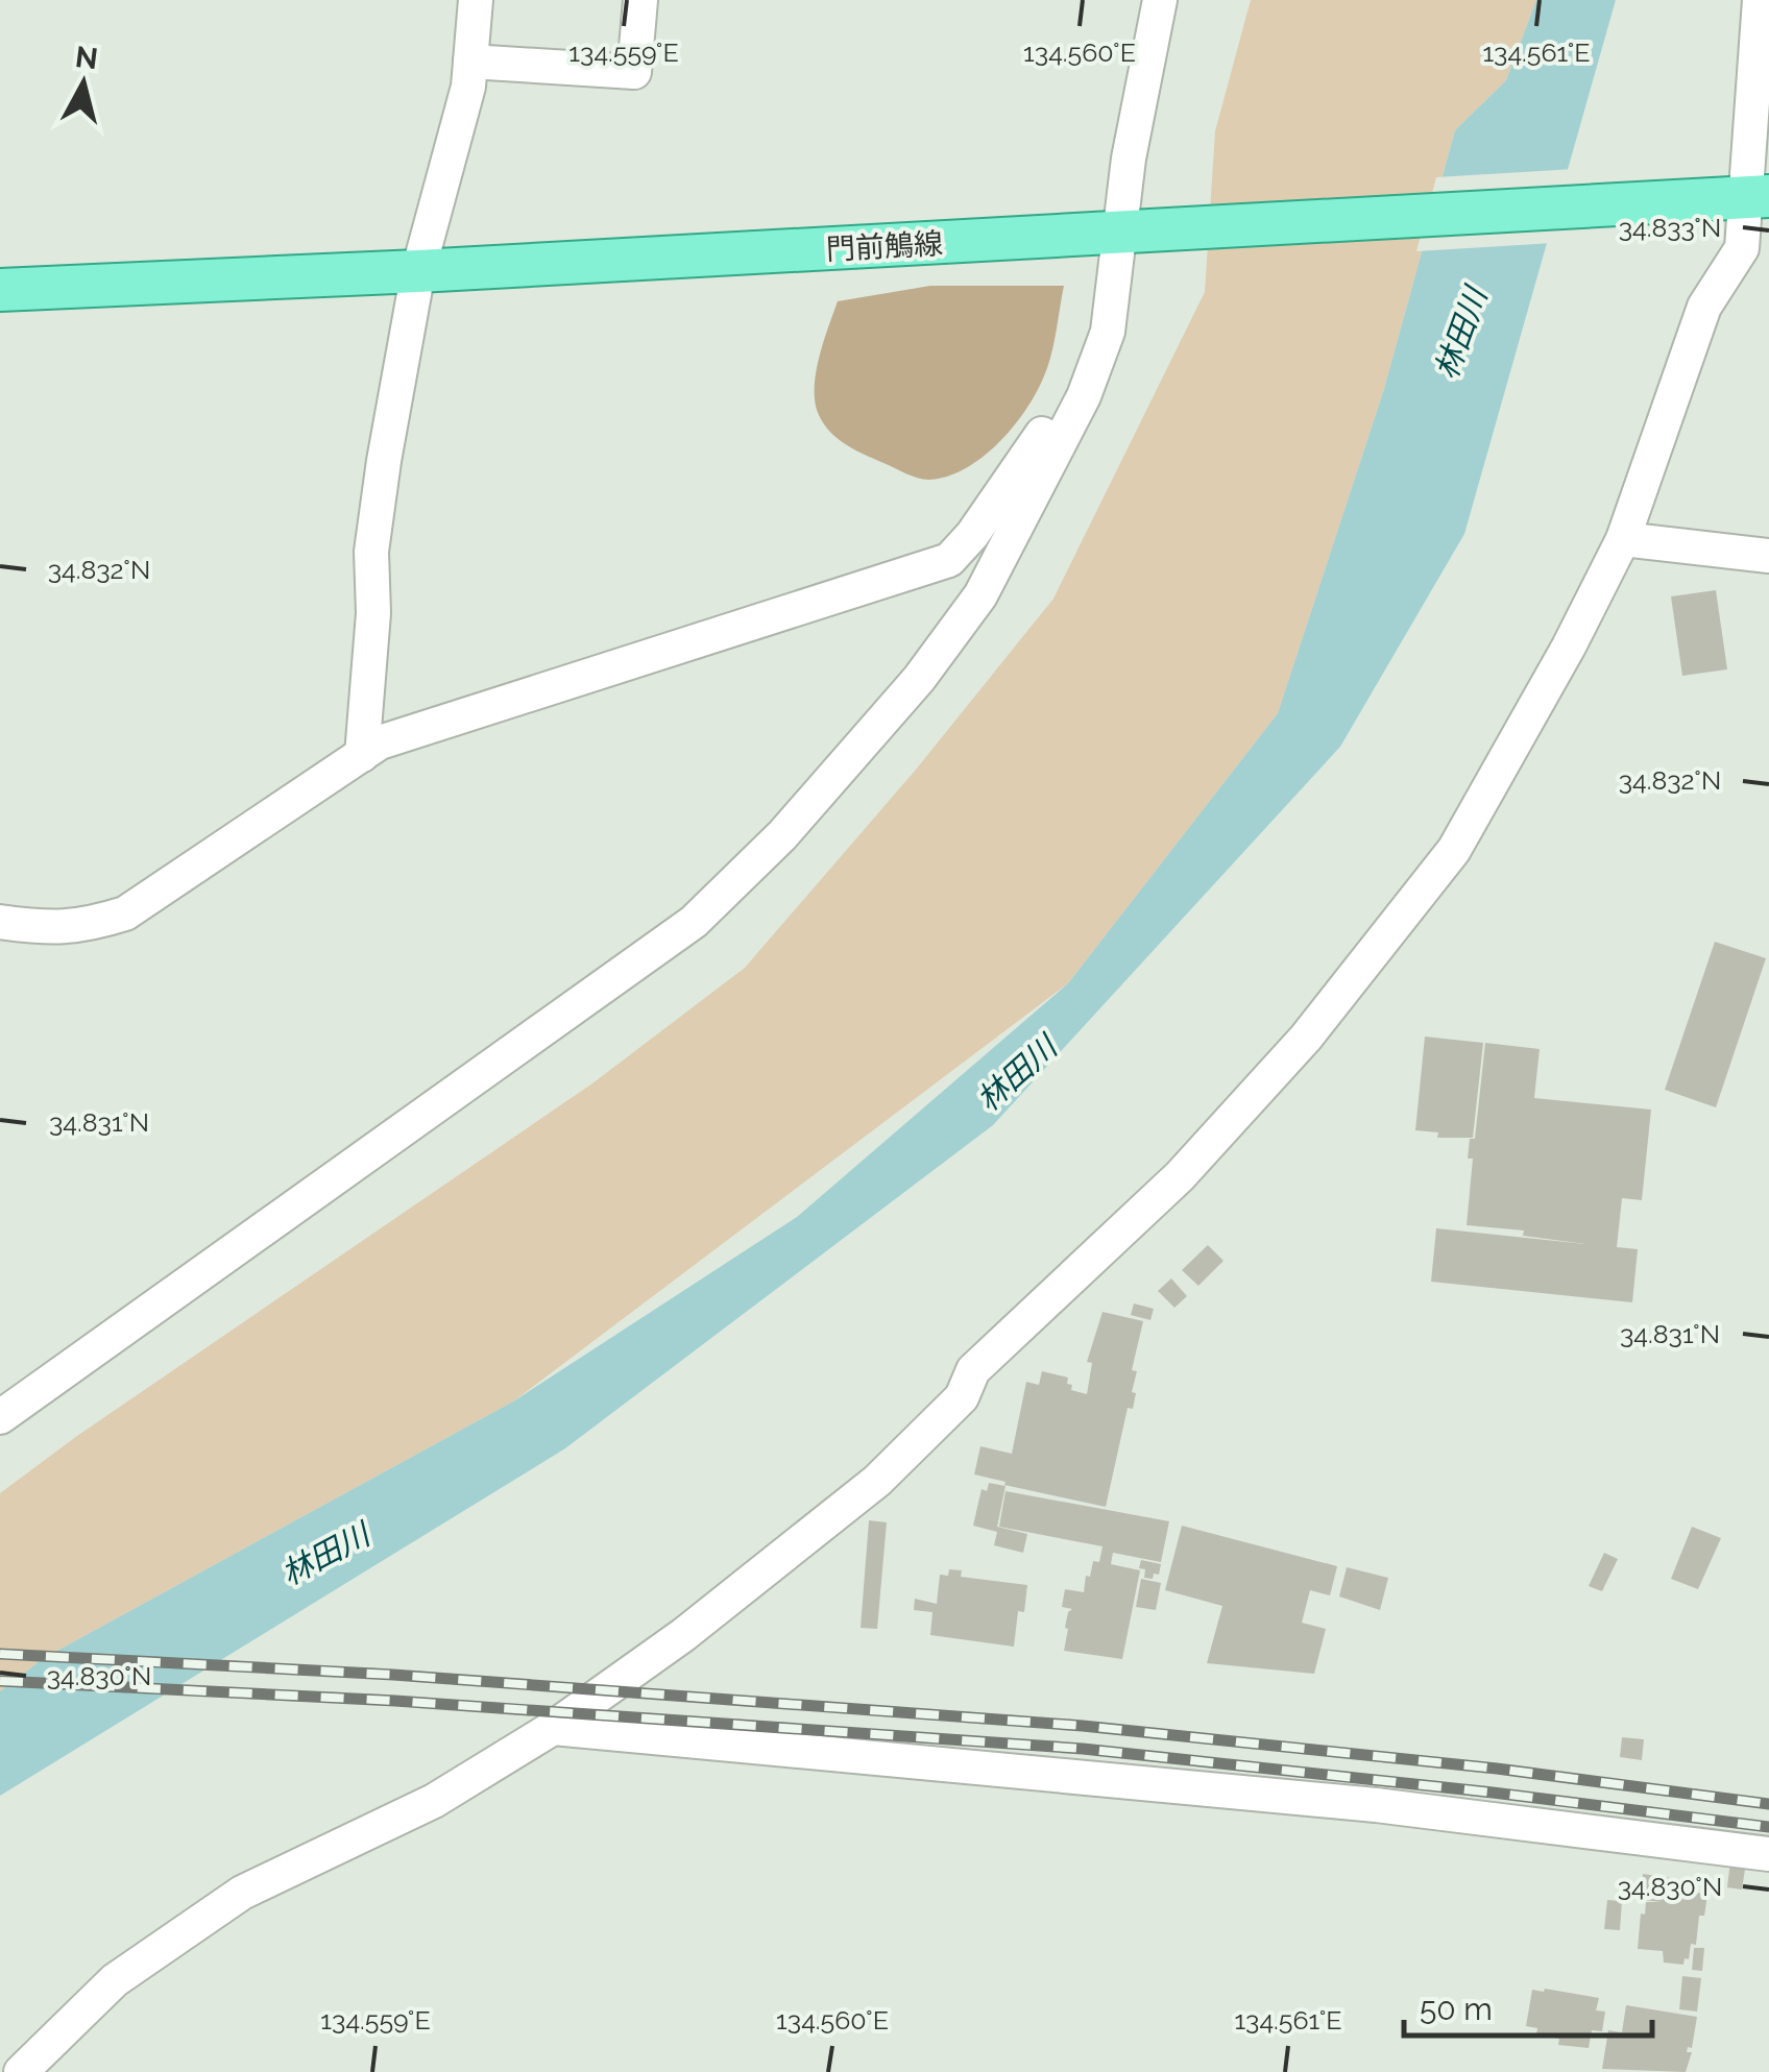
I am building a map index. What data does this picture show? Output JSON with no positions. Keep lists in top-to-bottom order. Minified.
{"streets":{"main road":["門前鵤線"]},"water":["林田川"],"scale_bar":"50 m","north":"top","coordinates":["134.559°E","134.560°E","134.561°E","34.833°N","34.832°N","34.831°N","34.830°N"]}
